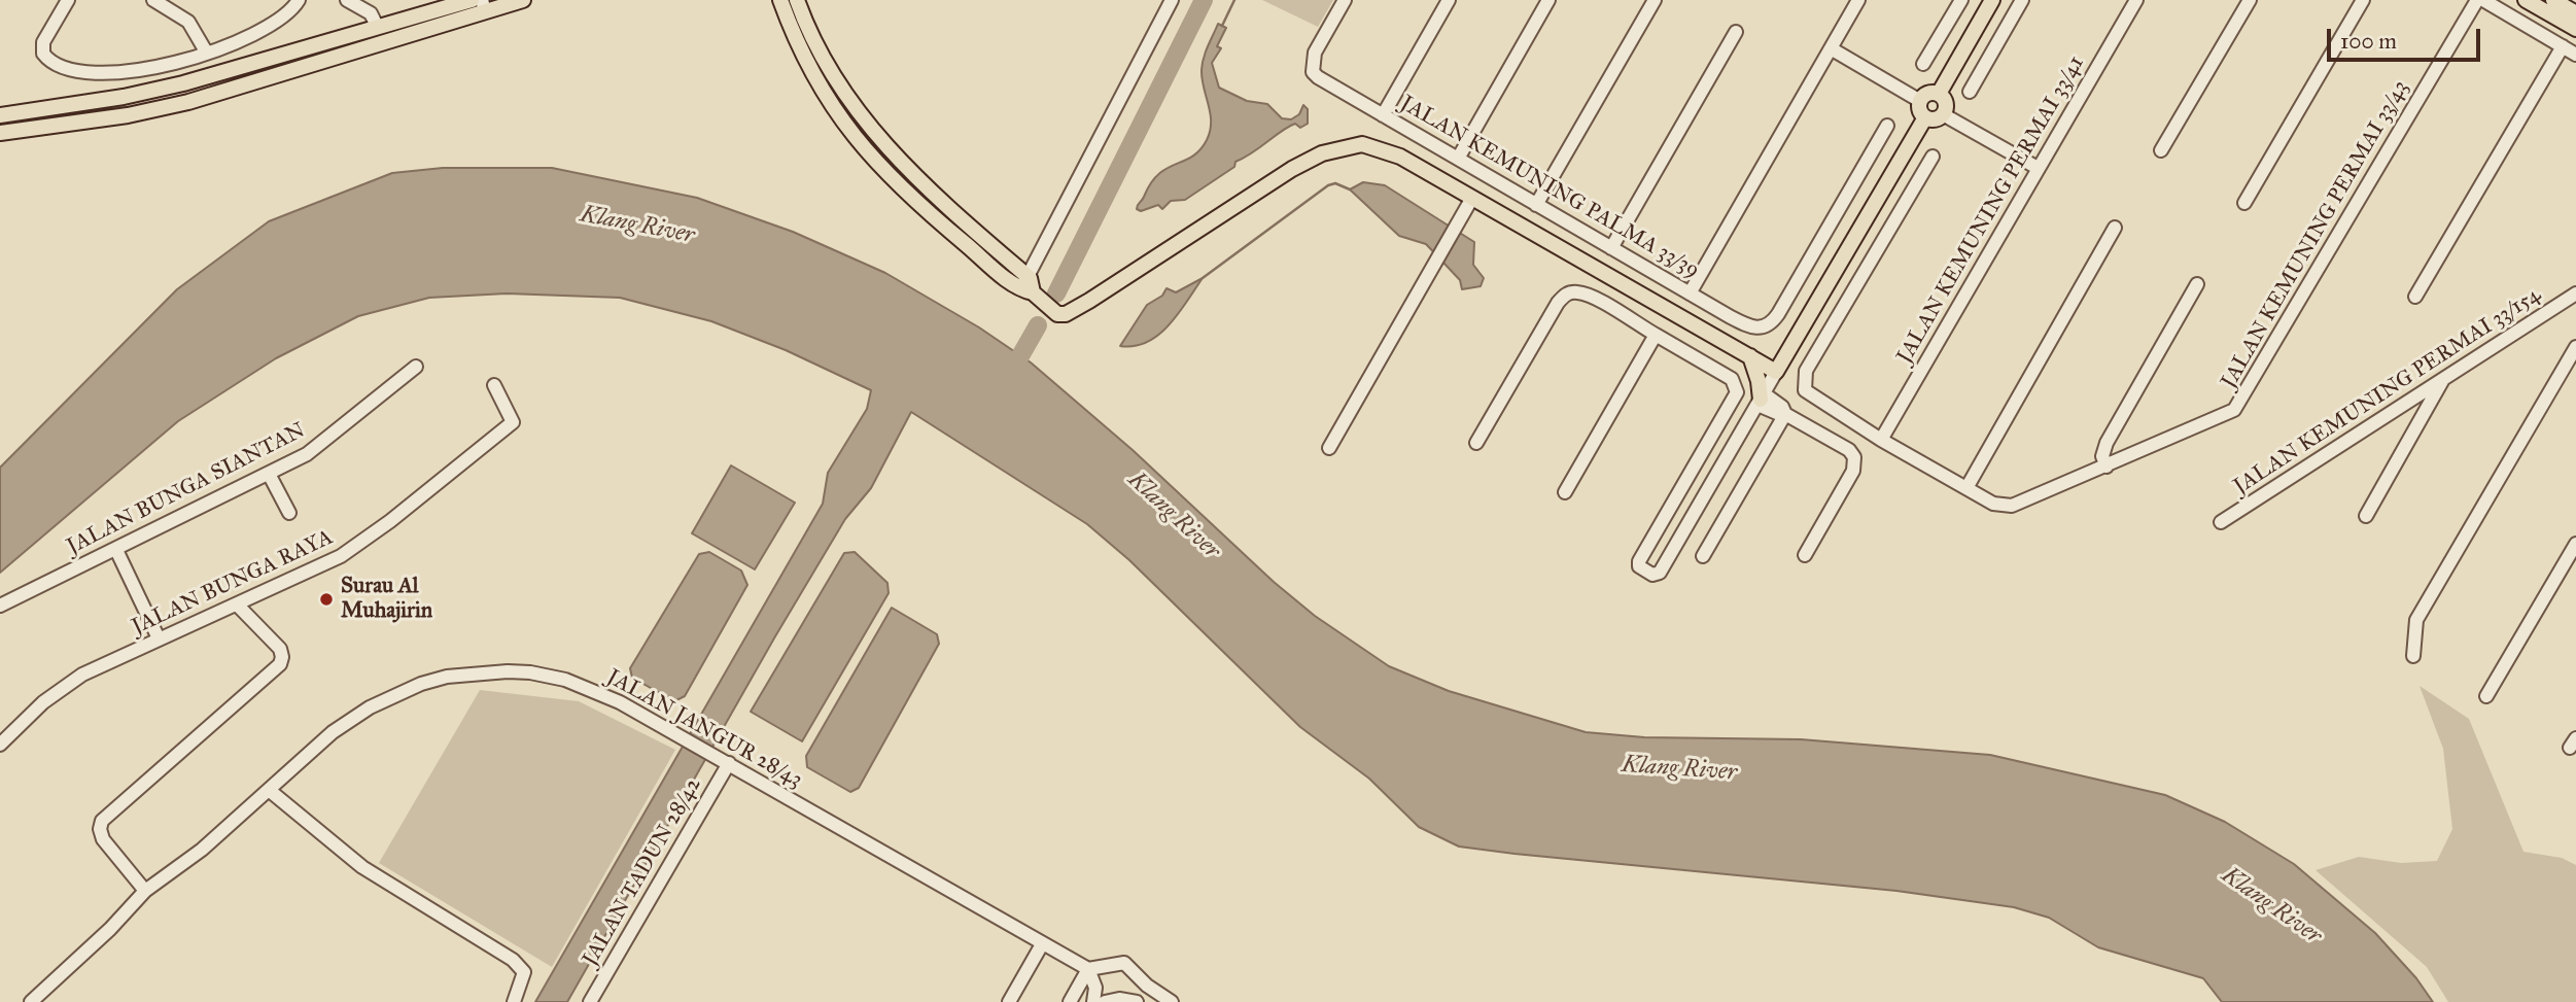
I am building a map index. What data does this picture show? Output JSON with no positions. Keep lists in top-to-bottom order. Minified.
{"streets":{"street":["JALAN KEMUNING PALMA 33/39","JALAN KEMUNING PERMAI 33/41","JALAN KEMUNING PERMAI 33/43","JALAN KEMUNING PERMAI 33/154","JALAN BUNGA SIANTAN","JALAN BUNGA RAYA","JALAN JANGUR 28/43","JALAN TADUN 28/42"]},"crossings":[["JALAN KEMUNING PERMAI 33/41","JALAN KEMUNING PERMAI 33/43"],["JALAN JANGUR 28/43","JALAN TADUN 28/42"]],"water":["Klang River"],"places":["Surau Al Muhajirin"],"scale_bar":"100 m"}
